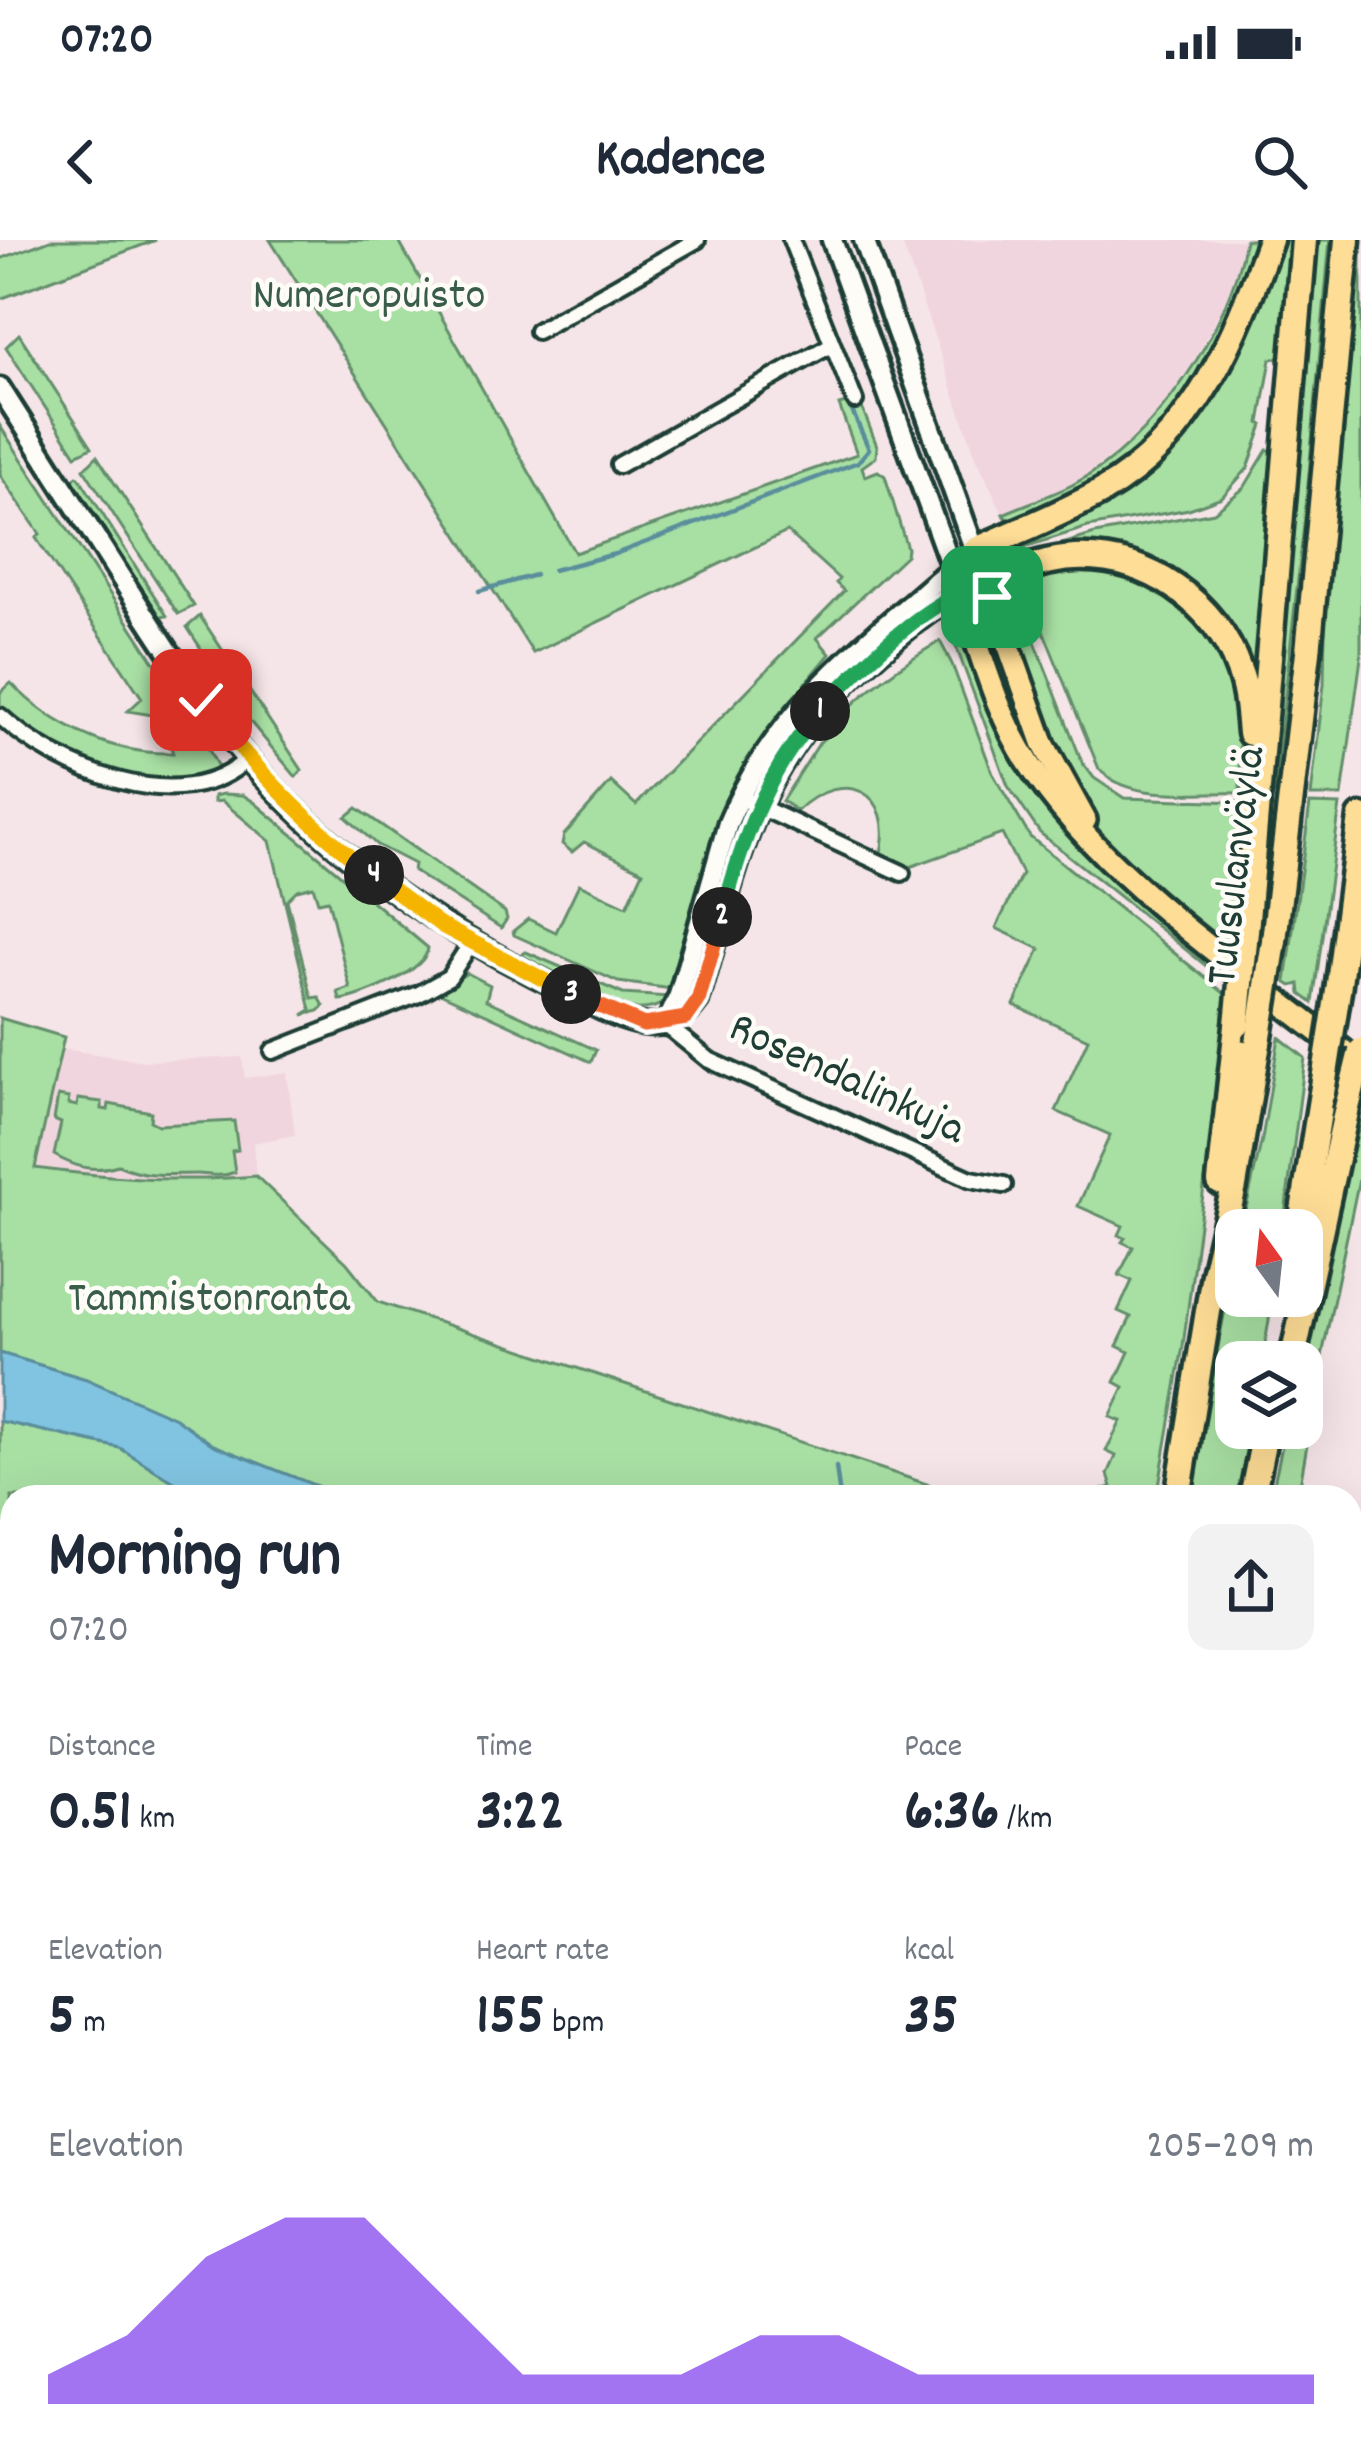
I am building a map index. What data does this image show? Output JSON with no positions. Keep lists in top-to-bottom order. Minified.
{"streets":{"highway":["Tuusulanväylä"],"street":["Rosendalinkuja"]},"parks":["Numeropuisto","Tammistonranta"],"north":"top","page":{"status":"07:20","header":"Kadence","pins":["1","4","2","3"],"heading":["Morning run","07:20"],"stats":[["Distance","0.51 km"],["Time","3:22"],["Pace","6:36 /km"],["Elevation","5 m"],["Heart rate","155 bpm"],["kcal","35"]],"chart":["Elevation","205–209 m"]}}
